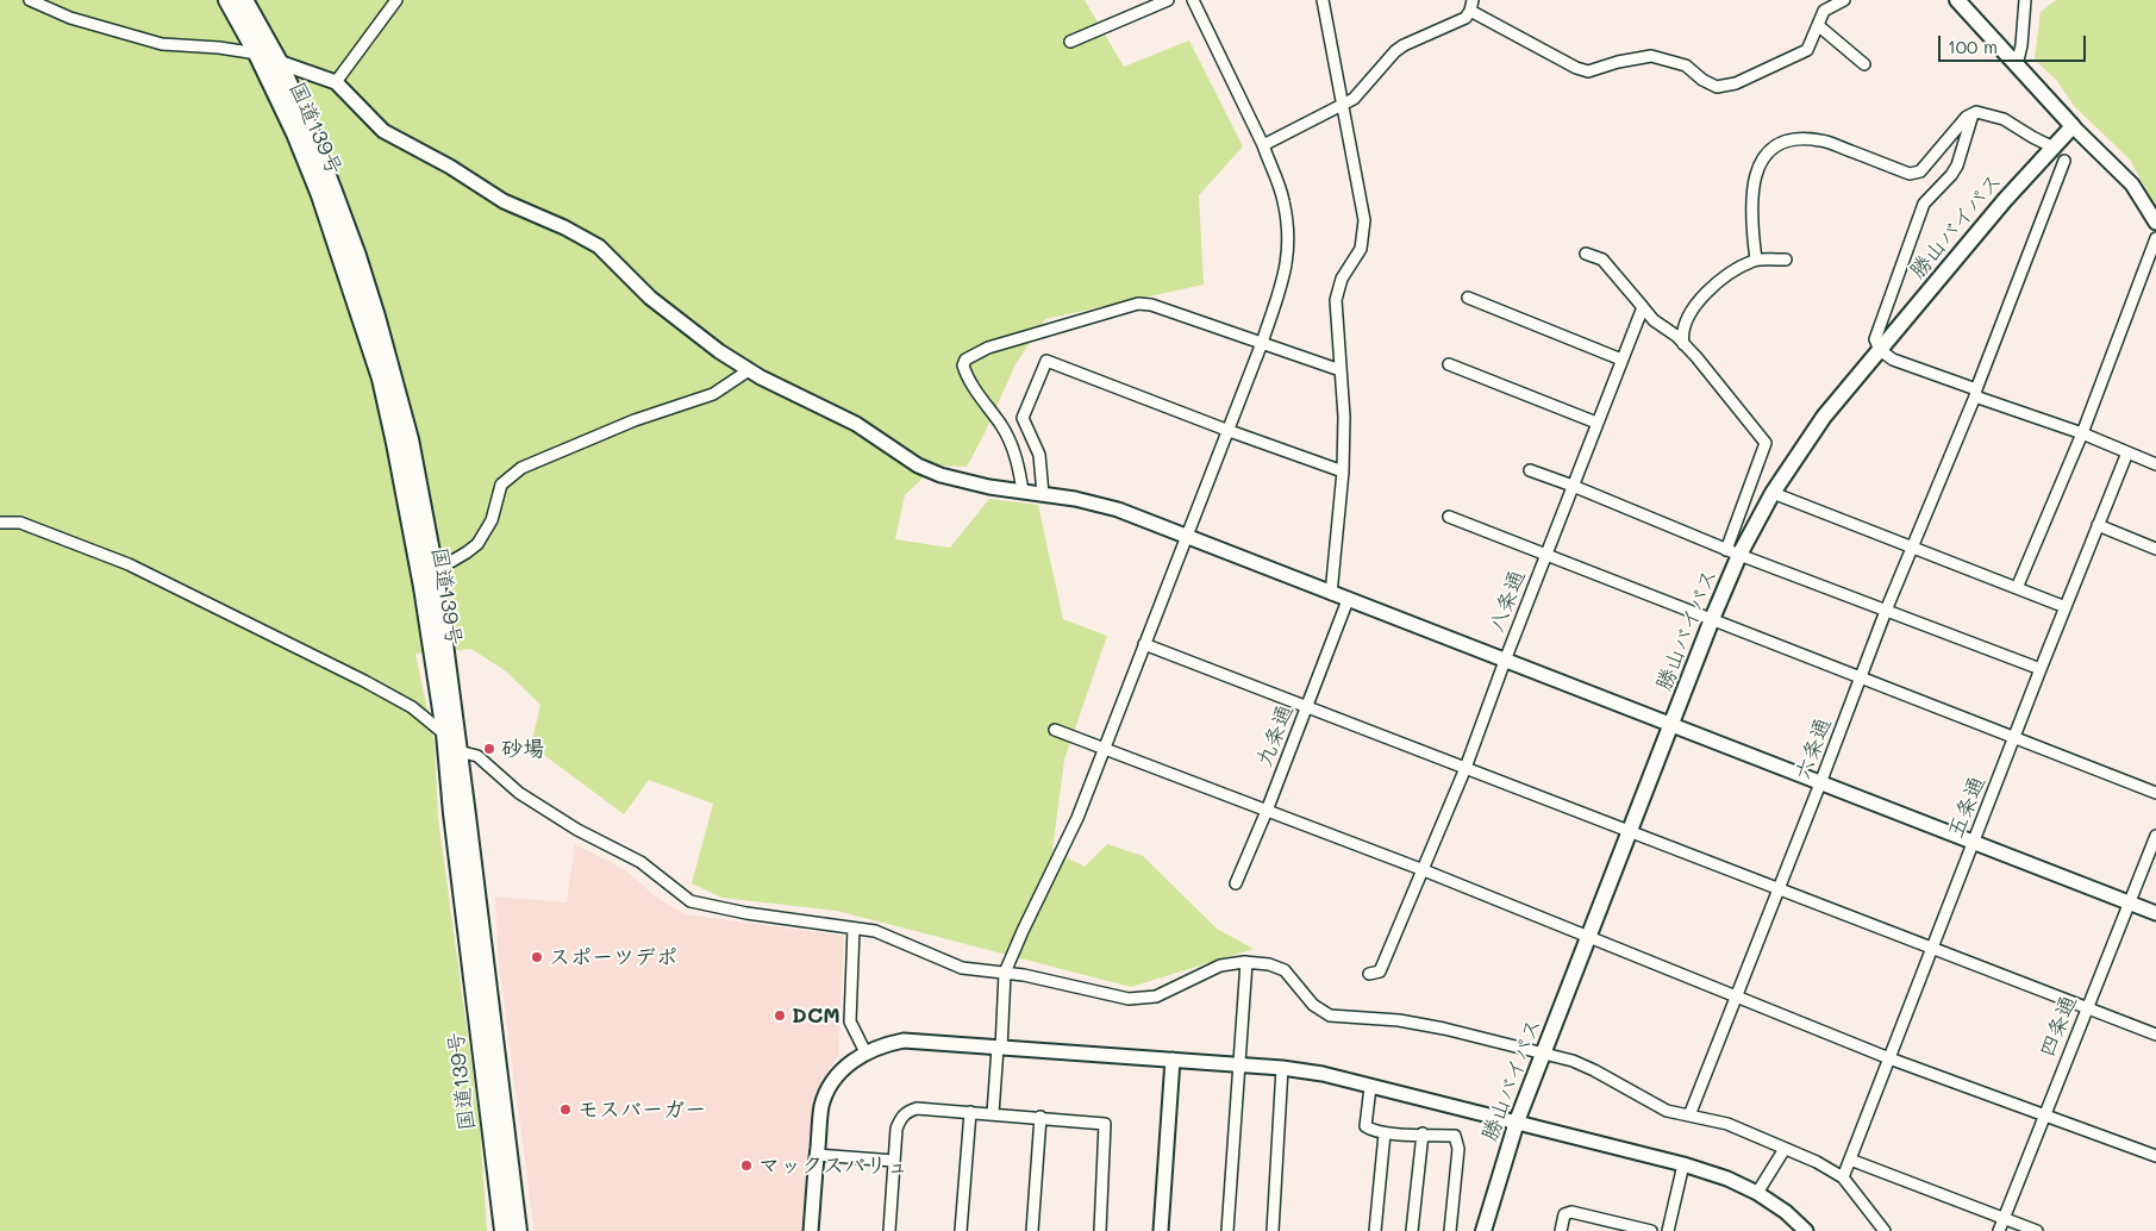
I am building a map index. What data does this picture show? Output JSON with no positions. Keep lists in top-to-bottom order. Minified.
{"streets":{"highway":["国道139号"],"main road":["勝山バイパス"],"street":["八条通","九条通","六条通","五条通","四条通"]},"places":["砂場","スポーツデポ","DCM","モスバーガー","マックスバリュ"],"scale_bar":"100 m"}
